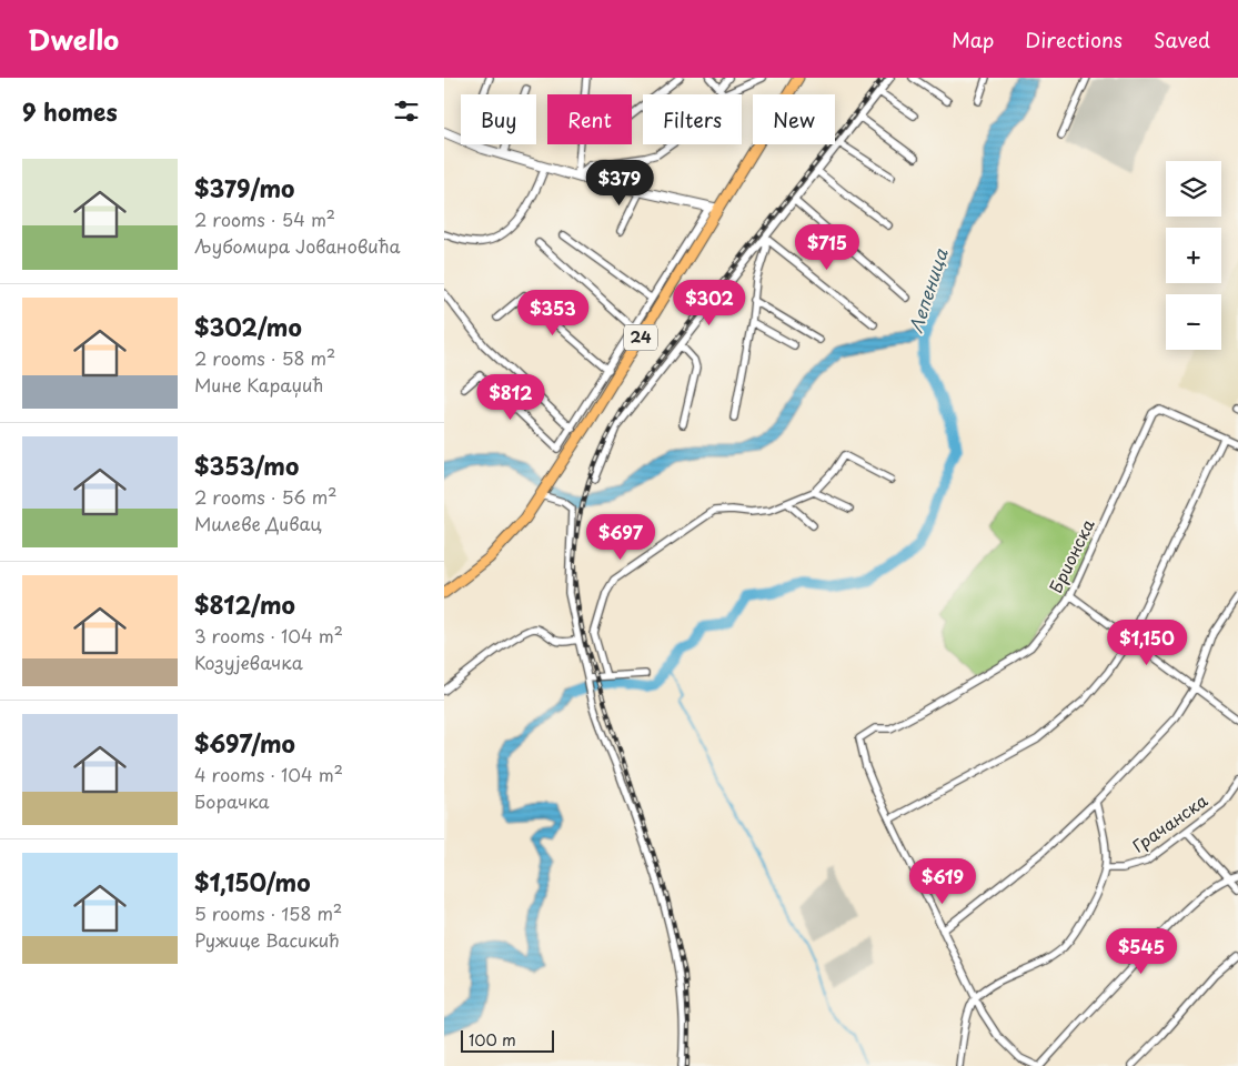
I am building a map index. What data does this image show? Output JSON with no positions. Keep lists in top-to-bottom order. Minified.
{"streets":{"main road":["24"],"street":["Брионска","Грачанска"]},"water":["Лепеница"],"scale_bar":"100 m","page":{"header":"Dwello","nav":["Map","Directions","Saved"],"heading":"9 homes","chip":["Buy","Rent","Filters","New"],"list":[{"name":"$379/mo","note":"2 rooms · 54 m² · Љубомира Јовановића"},{"name":"$302/mo","note":"2 rooms · 58 m² · Мине Караџић"},{"name":"$353/mo","note":"2 rooms · 56 m² · Милеве Дивац"},{"name":"$812/mo","note":"3 rooms · 104 m² · Козујевачка"},{"name":"$697/mo","note":"4 rooms · 104 m² · Борачка"},{"name":"$1,150/mo","note":"5 rooms · 158 m² · Ружице Васикић"}],"price":["$379","$715","$302","$353","$812","$697","$1,150","$619","$545"],"map_buttons":["+","−"],"scale":"100 m"}}
